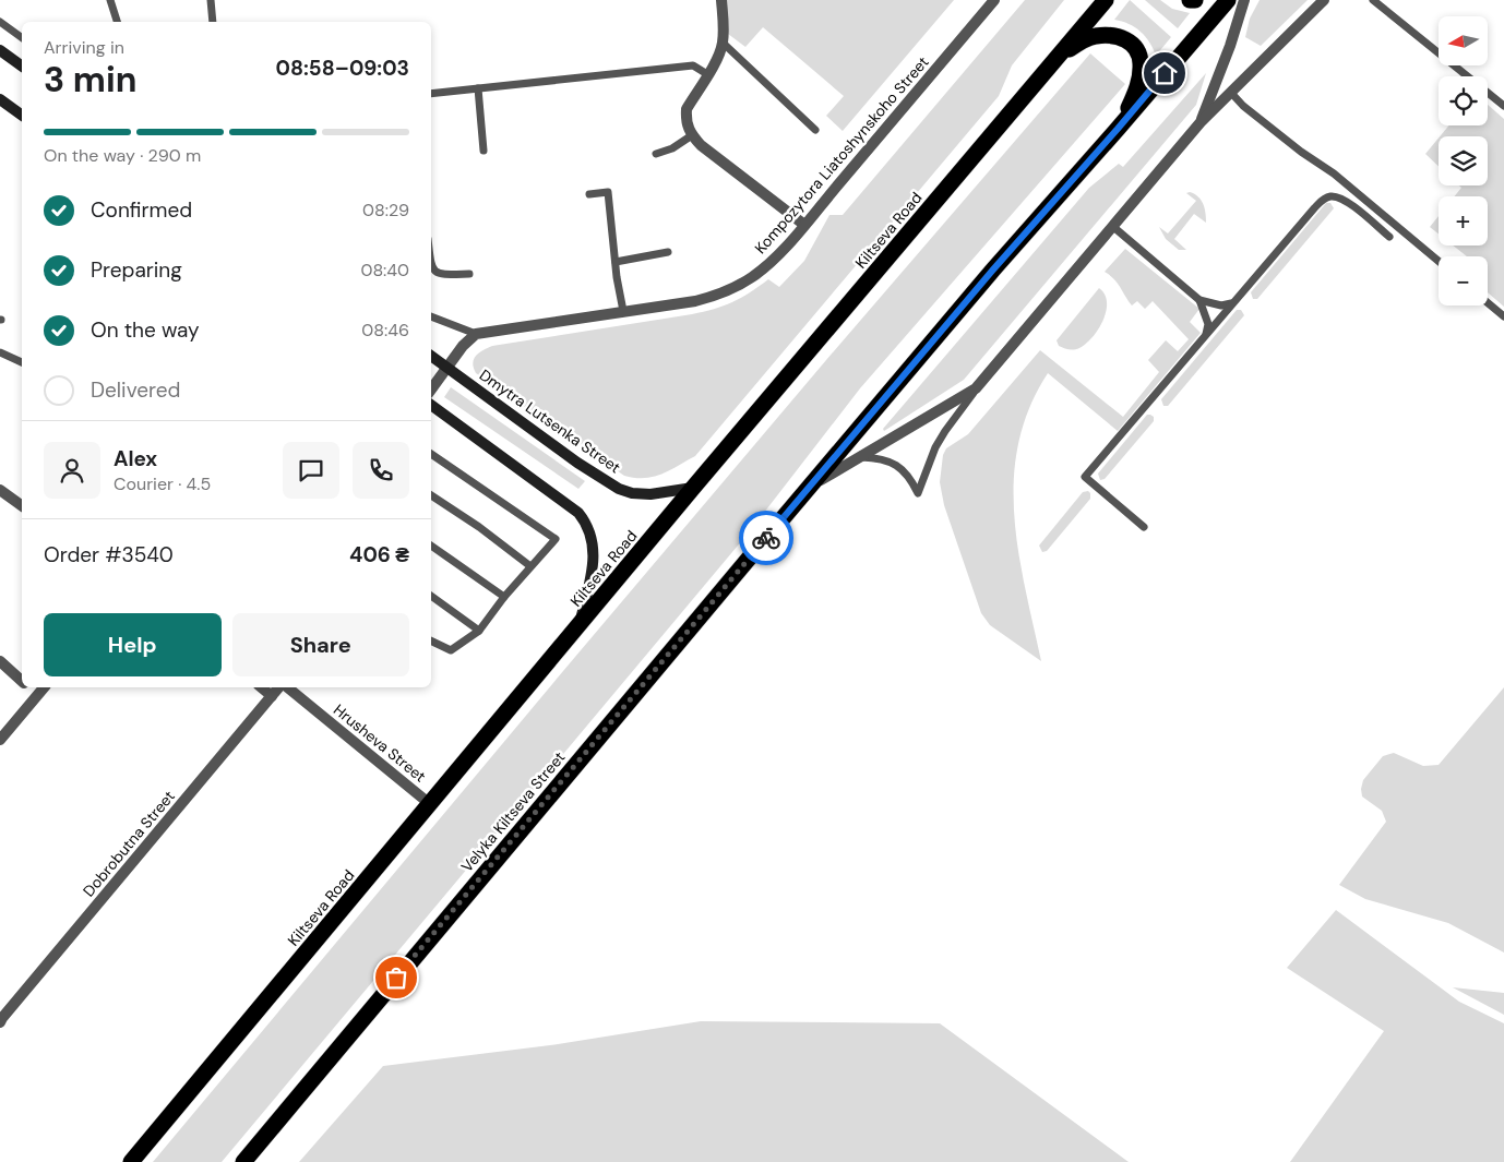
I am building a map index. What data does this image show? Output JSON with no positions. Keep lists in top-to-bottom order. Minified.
{"streets":{"highway":["Kiltseva Road","Velyka Kiltseva Street"],"main road":["Dmytra Lutsenka Street"],"street":["Kompozytora Liatoshynskoho Street","Hrusheva Street","Dobrobutna Street"]},"crossings":[["Kiltseva Road","Dmytra Lutsenka Street"],["Kiltseva Road","Hrusheva Street"]],"north":"left","page":{"map_buttons":["+","−"],"heading":["3 min","Arriving in","08:58–09:03"],"panel":["Alex","Courier · 4.5","Order #3540","406 ₴"],"bar":"On the way · 290 m","list":[["Confirmed","08:29"],["Preparing","08:40"],["On the way","08:46"],"Delivered"],"buttons":["Help","Share"]}}
